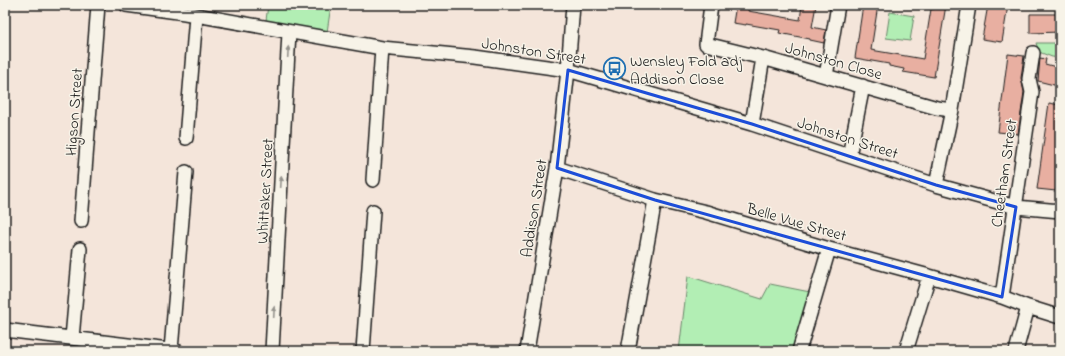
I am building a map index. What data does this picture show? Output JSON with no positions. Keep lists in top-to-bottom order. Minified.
{"streets":{"street":["Johnston Street","Johnston Close","Higson Street","Cheetham Street","Whittaker Street","Addison Street","Belle Vue Street"]},"crossings":[["Johnston Street","Cheetham Street"],["Johnston Street","Whittaker Street"],["Johnston Street","Addison Street"],["Cheetham Street","Belle Vue Street"],["Addison Street","Belle Vue Street"]],"places":{"bus stop":["Wensley Fold adj Addison Close"]}}
